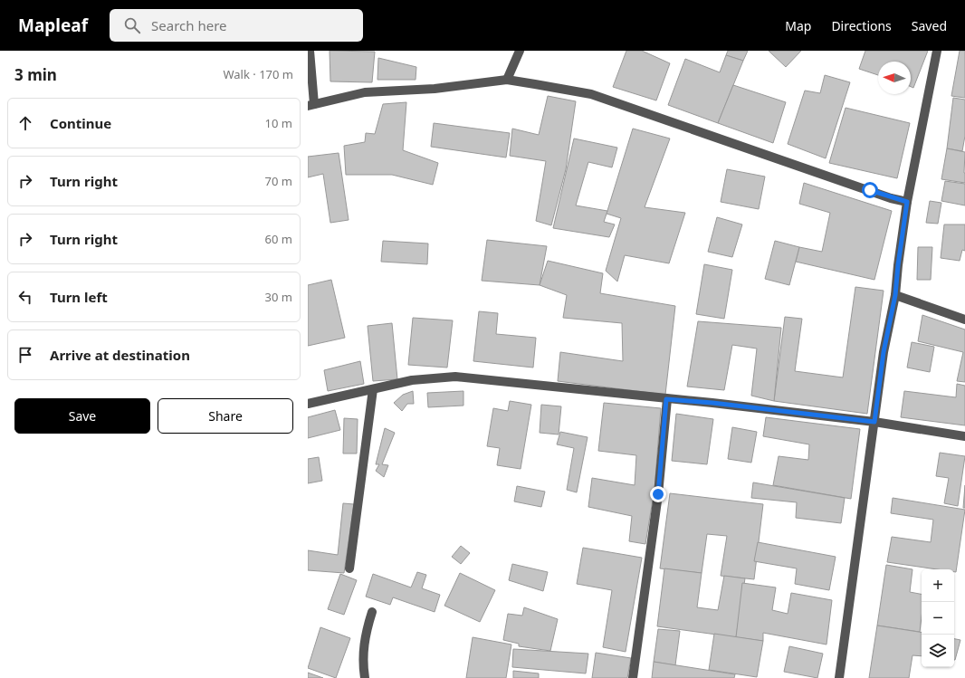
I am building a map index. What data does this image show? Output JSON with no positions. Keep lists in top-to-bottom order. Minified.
{"north":"left","page":{"header":"Mapleaf","search":"Search here","nav":["Map","Directions","Saved"],"heading":["3 min","Walk · 170 m"],"list":[["Continue","10 m"],["Turn right","70 m"],["Turn right","60 m"],["Turn left","30 m"],"Arrive at destination"],"buttons":["Save","Share"],"map_buttons":["+","−"]}}
